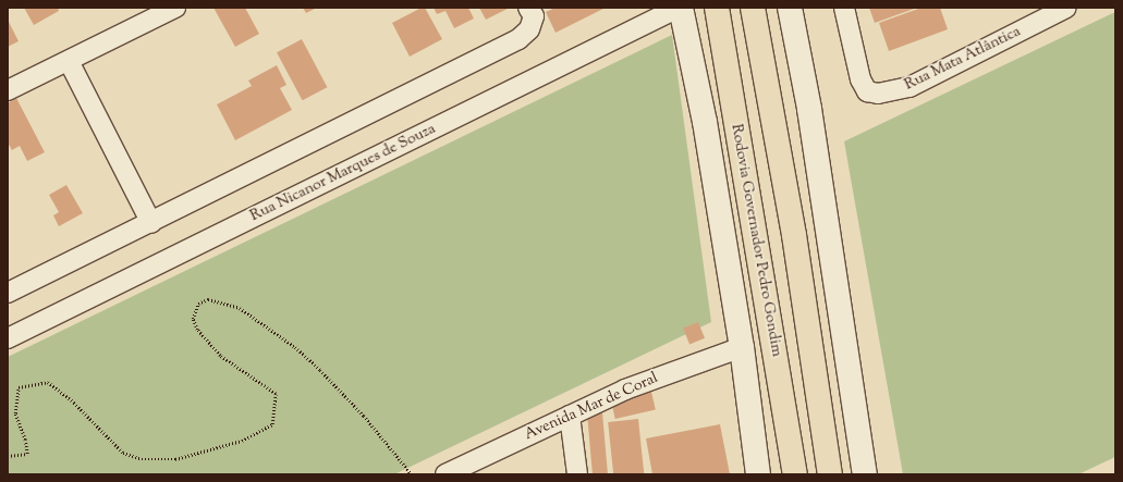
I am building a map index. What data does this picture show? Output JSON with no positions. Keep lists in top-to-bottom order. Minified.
{"streets":{"highway":["Rodovia Governador Pedro Gondim"],"street":["Rua Mata Atlântica","Rua Nicanor Marques de Souza","Avenida Mar de Coral"]}}
